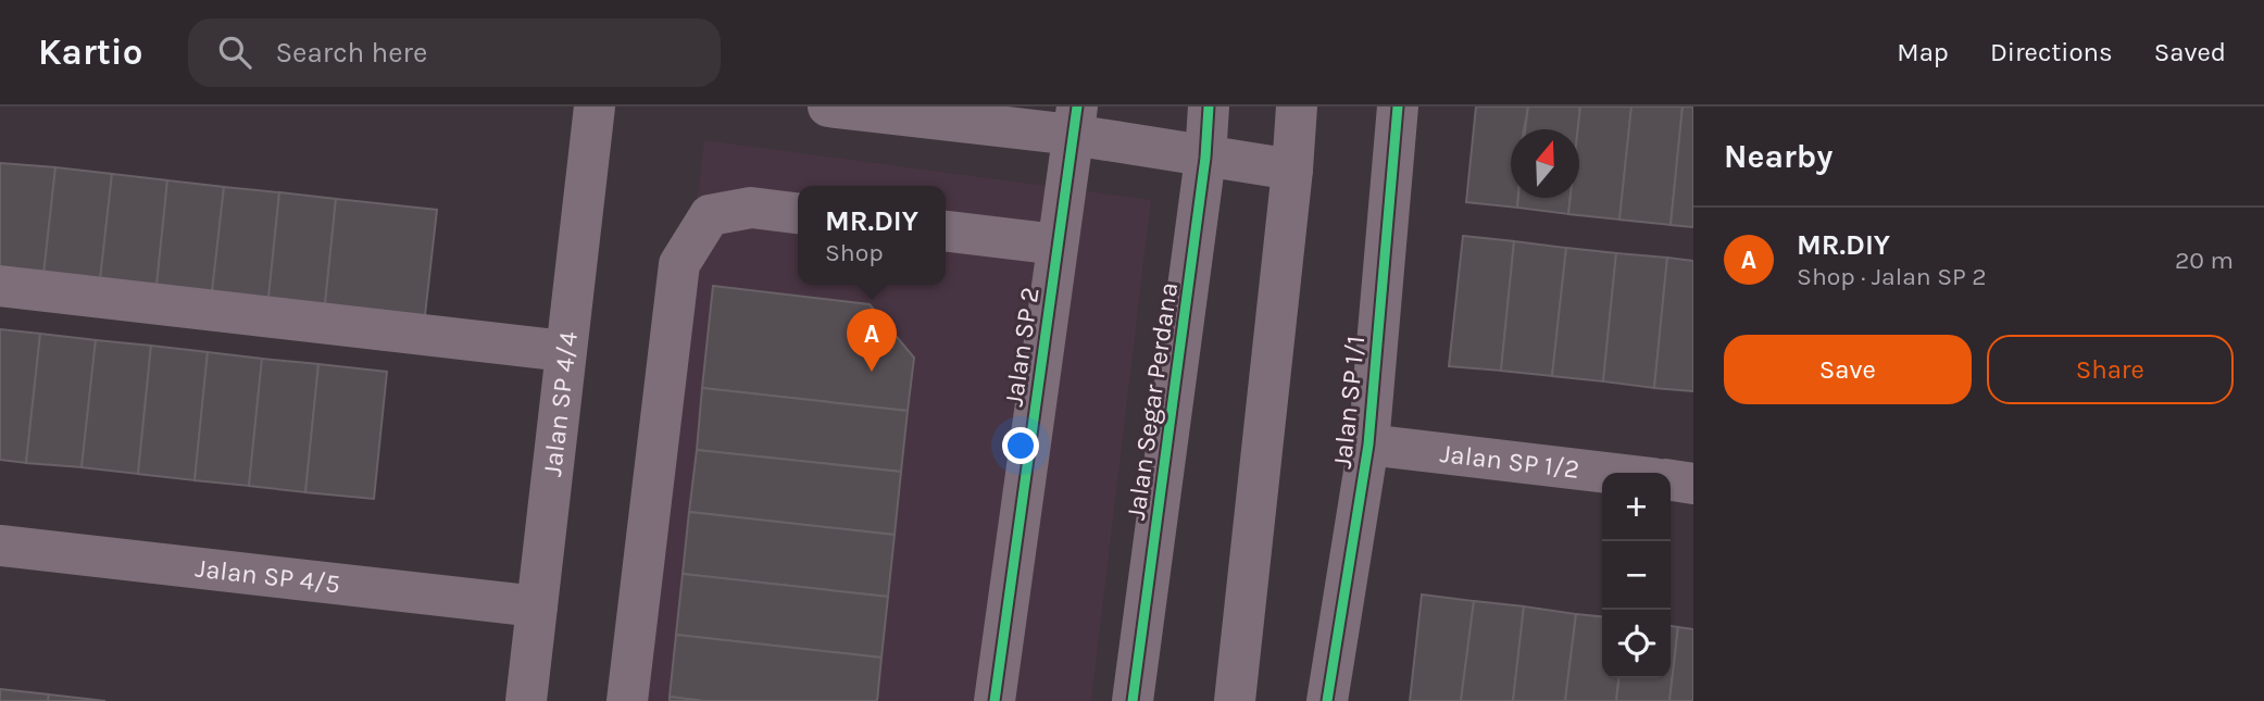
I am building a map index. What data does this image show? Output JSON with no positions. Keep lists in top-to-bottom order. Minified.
{"streets":{"street":["Jalan SP 2","Jalan Segar Perdana","Jalan SP 1/1","Jalan SP 4/4","Jalan SP 1/2","Jalan SP 4/5"]},"crossings":[["Jalan SP 1/1","Jalan SP 1/2"],["Jalan SP 4/4","Jalan SP 4/5"]],"north":"top","page":{"header":"Kartio","search":"Search here","nav":["Map","Directions","Saved"],"heading":"Nearby","popup":["MR.DIY","Shop"],"list":[{"mark":"A","name":"MR.DIY","note":"Shop · Jalan SP 2","value":"20 m"}],"pins":"A","buttons":["Save","Share"],"map_buttons":["+","−"]}}
